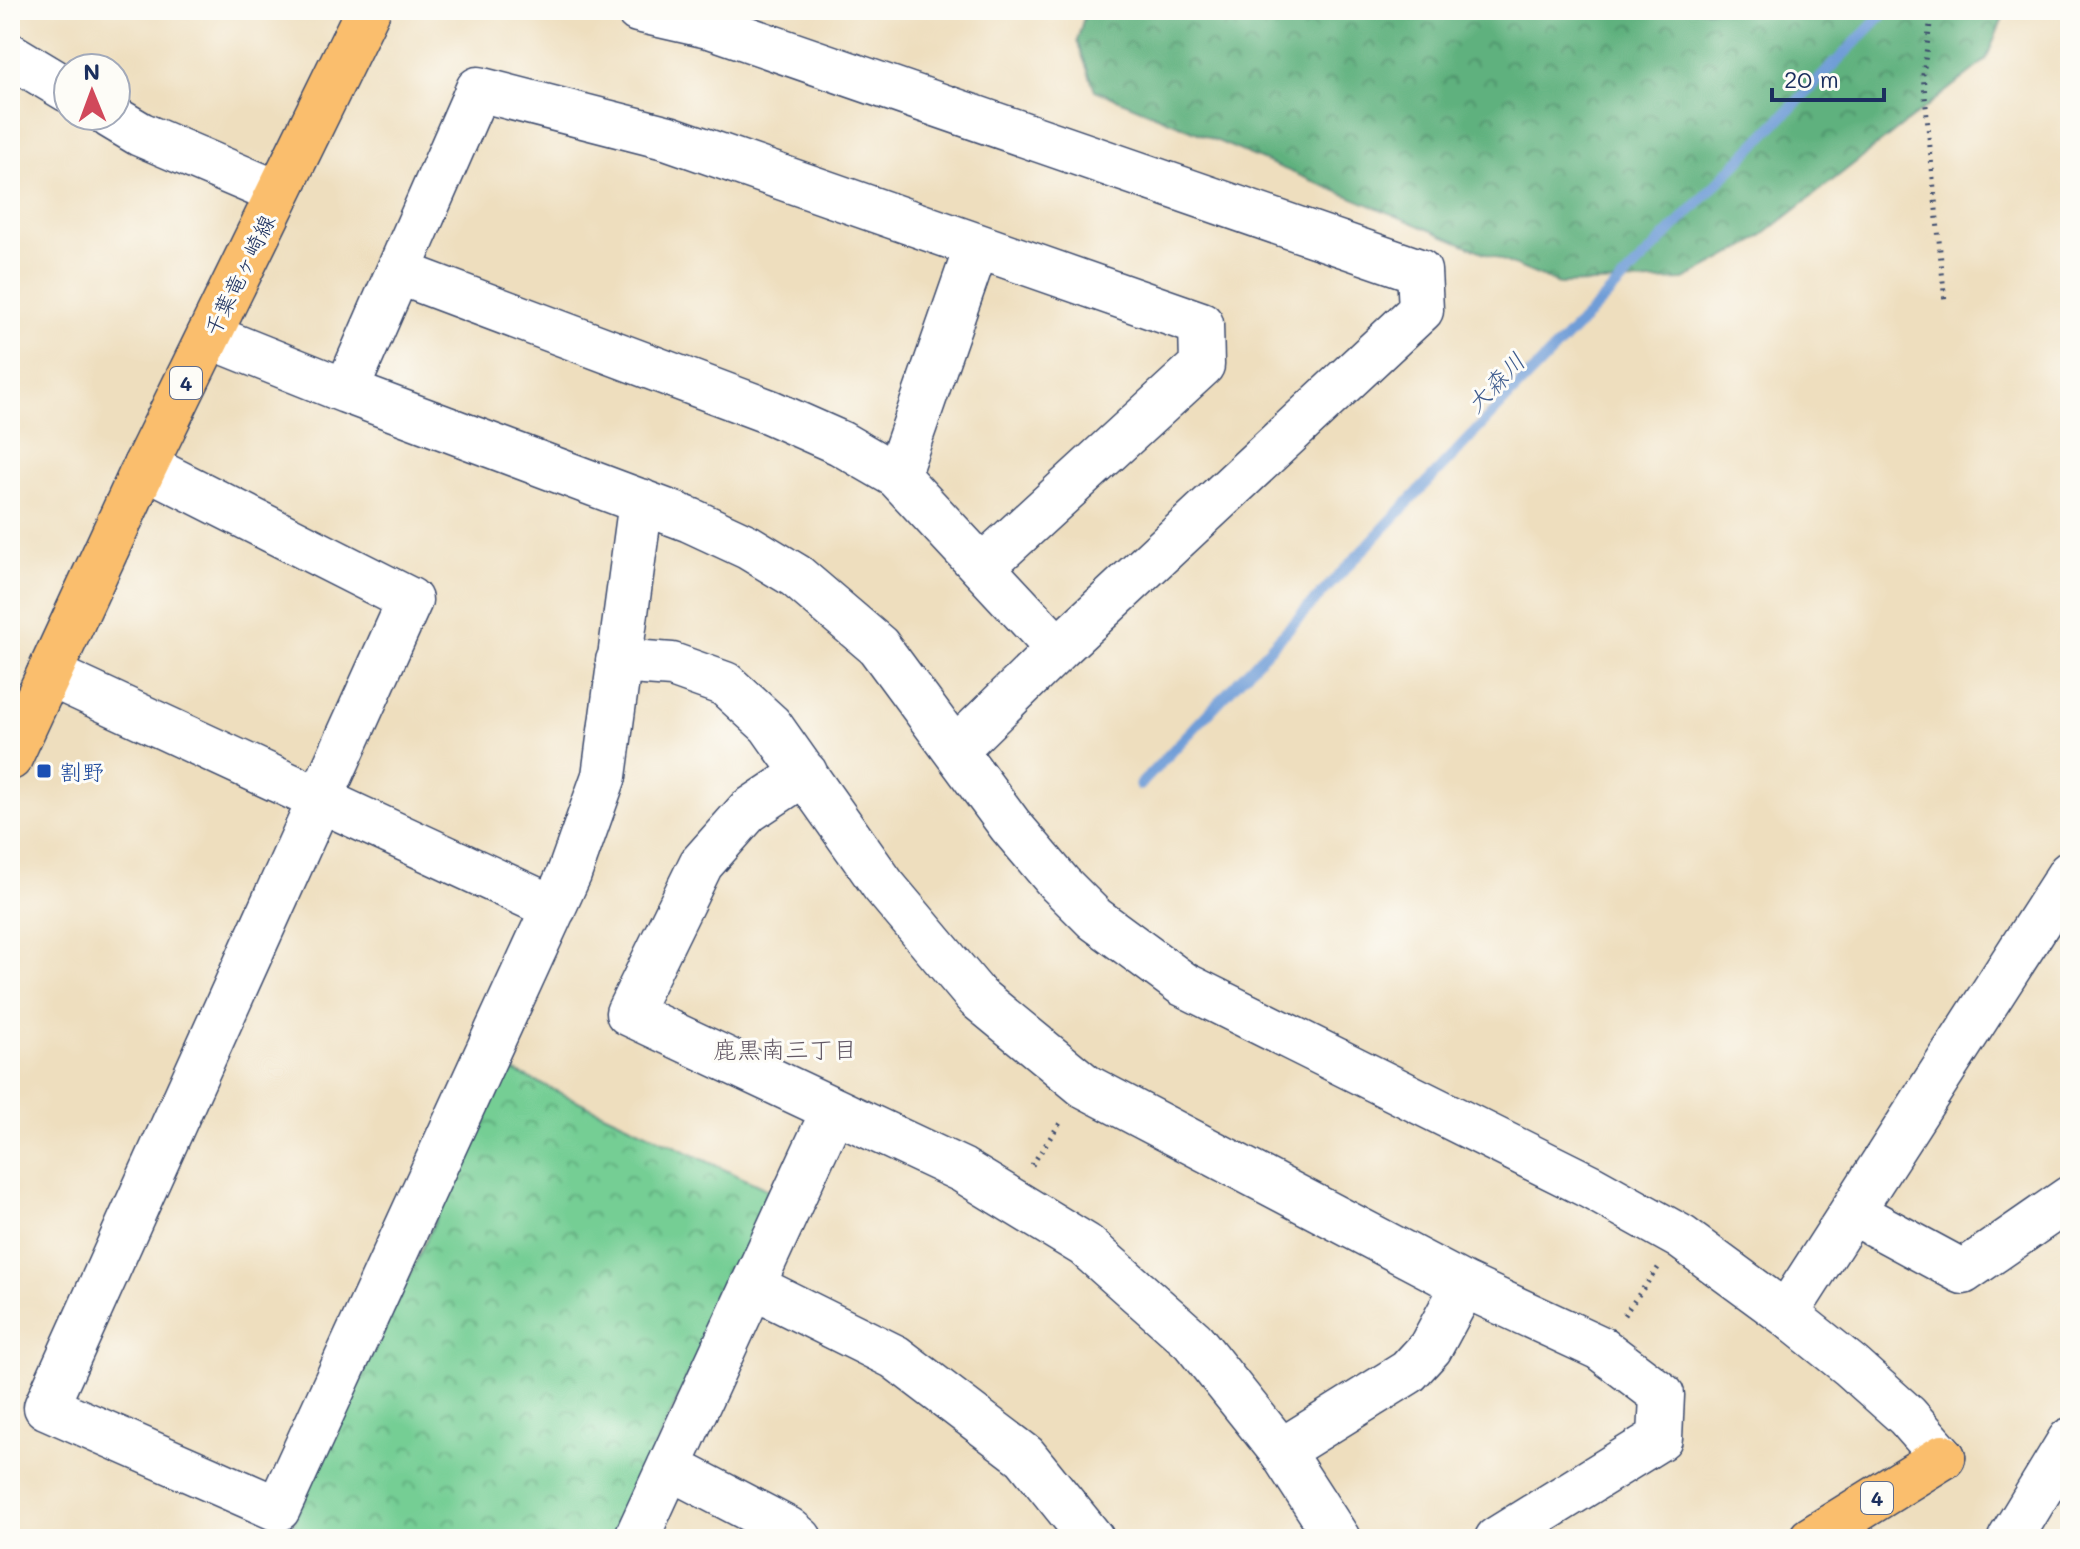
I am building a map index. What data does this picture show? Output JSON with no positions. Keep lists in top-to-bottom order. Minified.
{"streets":{"main road":["千葉竜ヶ崎線","4"]},"districts":["鹿黒南三丁目"],"water":["大森川"],"places":{"transit":["割野"]},"scale_bar":"20 m","north":"top"}
